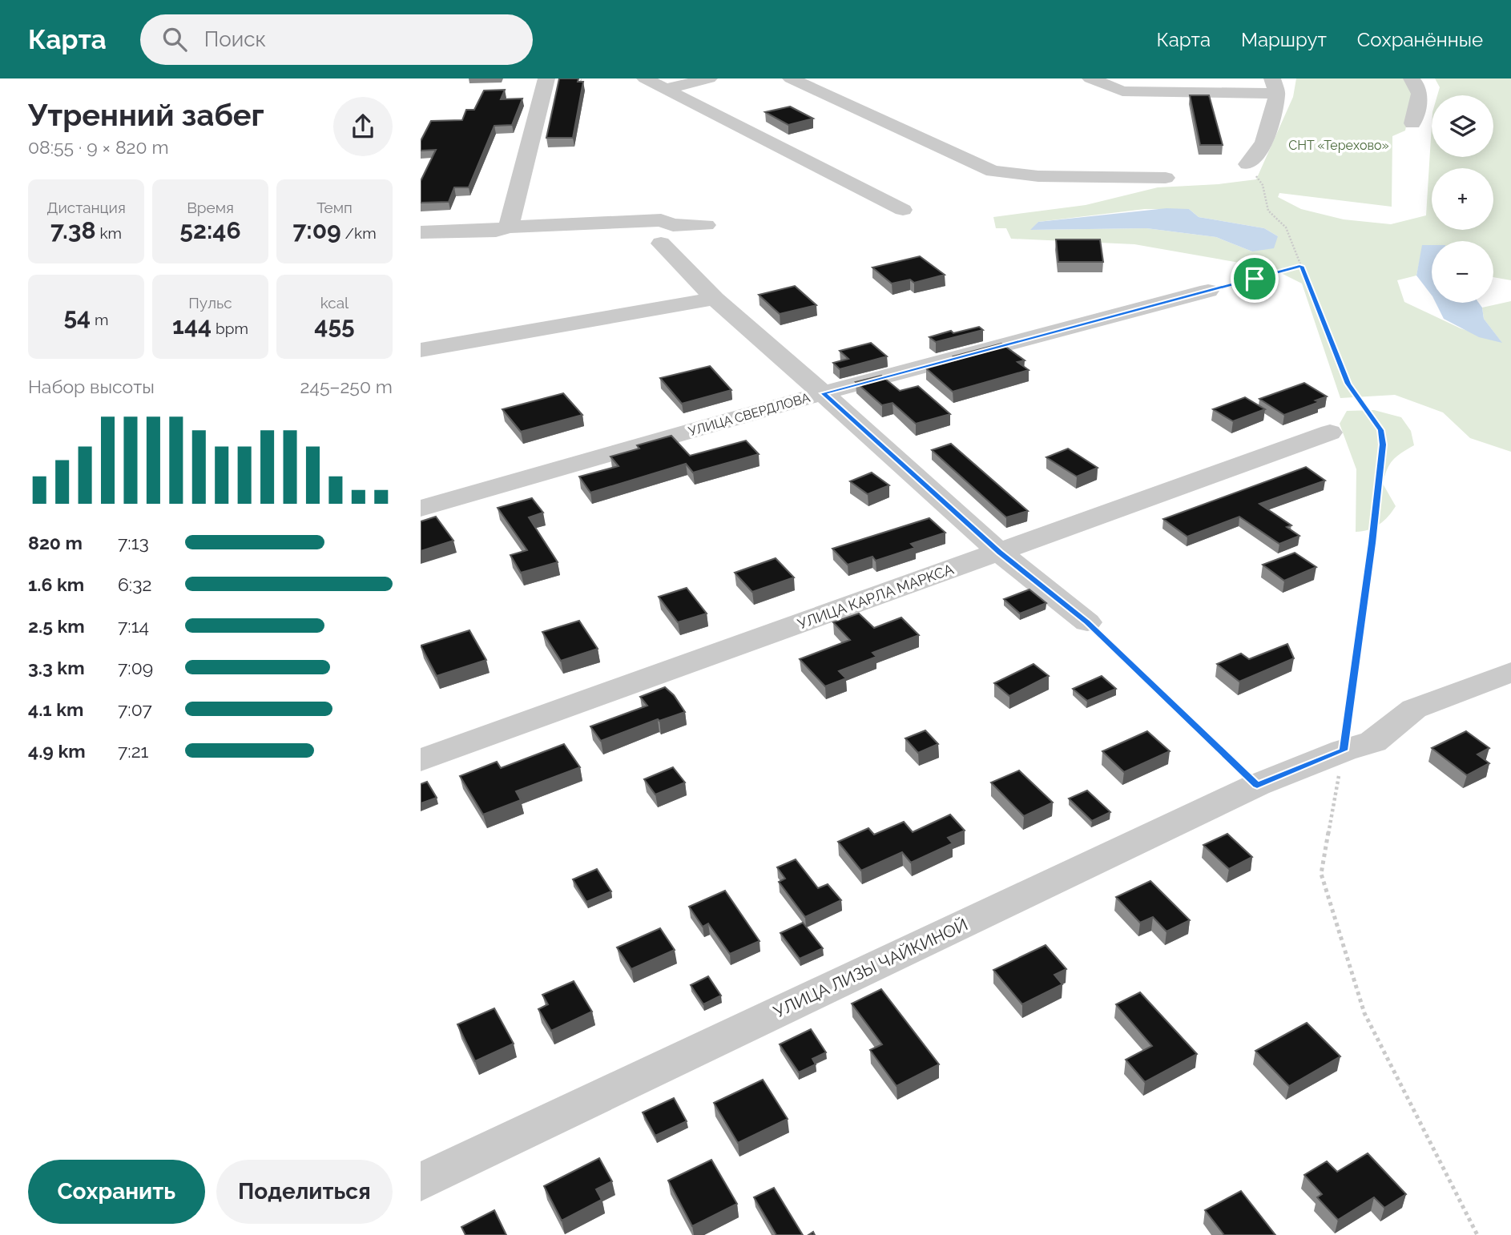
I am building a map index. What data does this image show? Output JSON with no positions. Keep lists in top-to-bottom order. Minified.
{"streets":{"street":["УЛИЦА СВЕРДЛОВА","УЛИЦА КАРЛА МАРКСА","УЛИЦА ЛИЗЫ ЧАЙКИНОЙ"]},"parks":["СНТ «Терехово»"],"page":{"header":"Карта","search":"Поиск","nav":["Карта","Маршрут","Сохранённые"],"heading":["Утренний забег","08:55 · 9 × 820 m"],"map_buttons":["+","−"],"stats":[["Дистанция","7.38 km"],["Время","52:46"],["Темп","7:09 /km"],["54 m"],["Пульс","144 bpm"],["kcal","455"]],"chart":["Набор высоты","245–250 m"],"list":[{"name":"820 m","note":"7:13"},{"name":"1.6 km","note":"6:32"},{"name":"2.5 km","note":"7:14"},{"name":"3.3 km","note":"7:09"},{"name":"4.1 km","note":"7:07"},{"name":"4.9 km","note":"7:21"}],"buttons":["Сохранить","Поделиться"]}}
